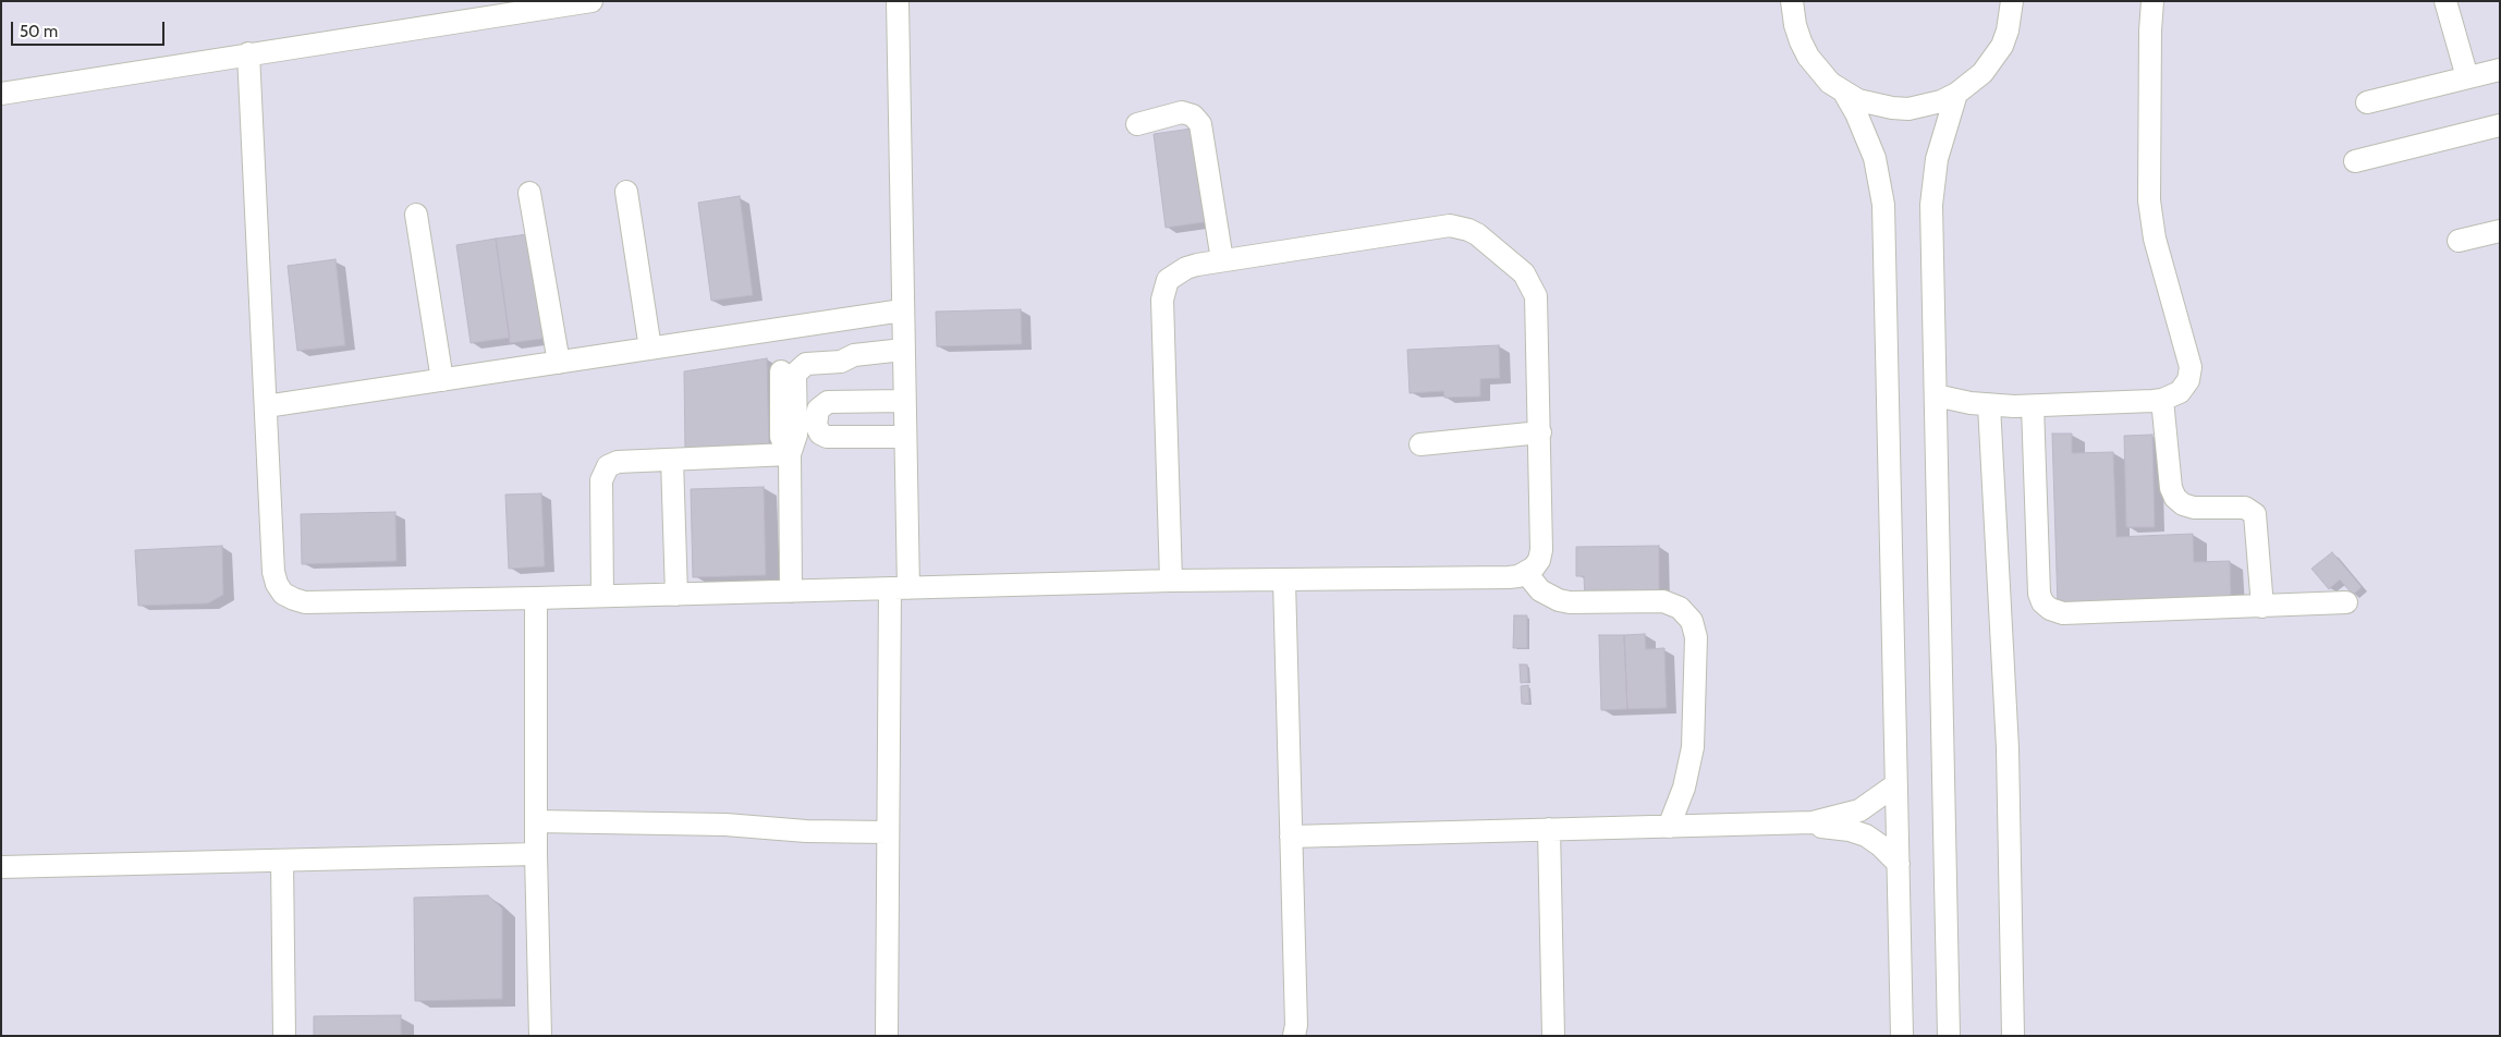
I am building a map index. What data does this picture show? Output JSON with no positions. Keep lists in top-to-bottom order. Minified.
{"scale_bar":"50 m"}
